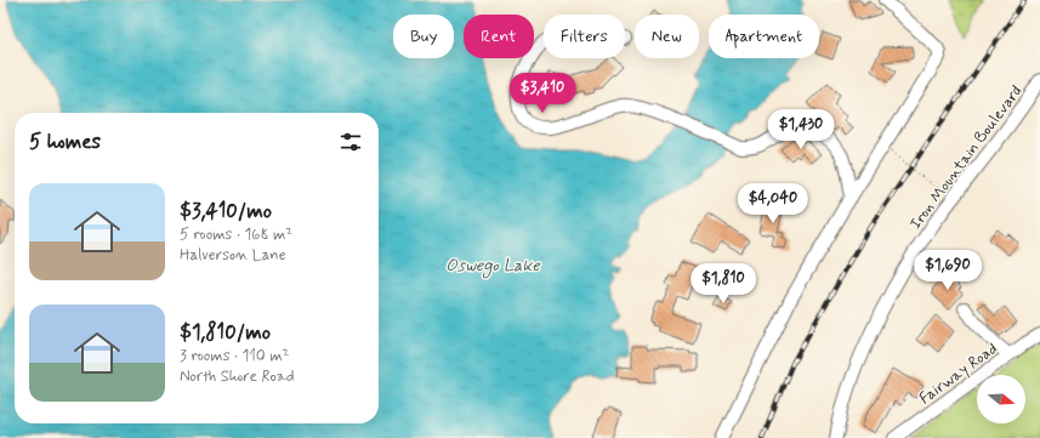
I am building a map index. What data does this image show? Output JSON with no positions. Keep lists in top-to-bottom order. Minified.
{"streets":{"street":["Iron Mountain Boulevard","Fairway Road"]},"water":["Oswego Lake"],"north":"right","page":{"chip":["Buy","Rent","Filters","New","Apartment"],"price":["$3,410","$1,430","$4,040","$1,690","$1,810"],"heading":"5 homes","list":[{"name":"$3,410/mo","note":"5 rooms · 168 m² · Halverson Lane"},{"name":"$1,810/mo","note":"3 rooms · 110 m² · North Shore Road"}]}}
